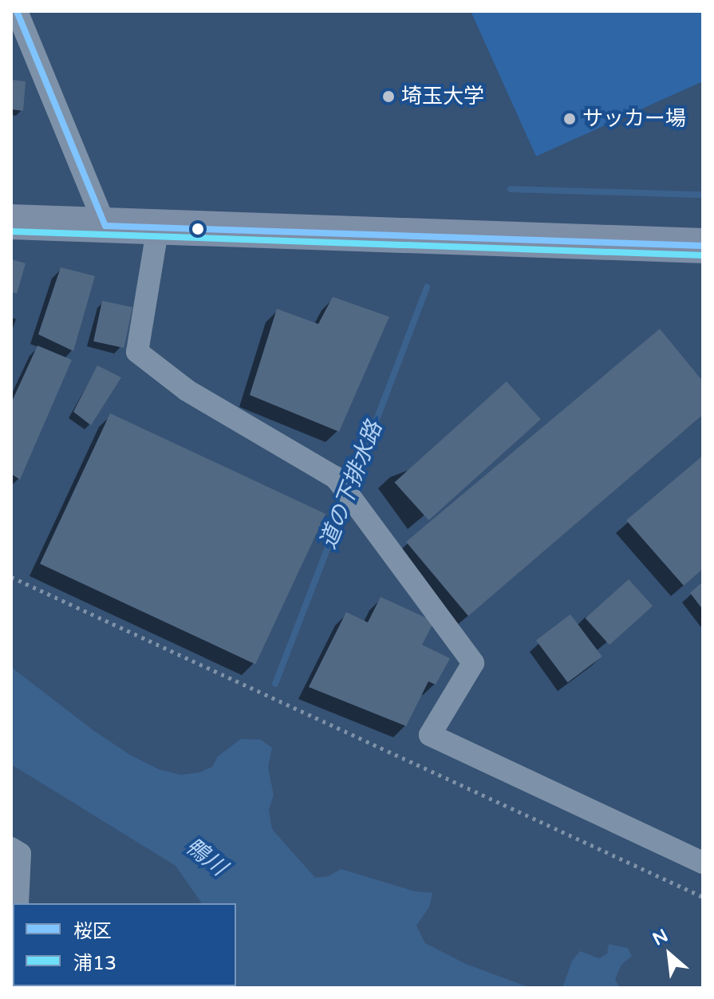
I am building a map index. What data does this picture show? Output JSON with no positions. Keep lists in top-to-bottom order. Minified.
{"water":["道の下排水路","鴨川"],"places":["埼玉大学","サッカー場"],"lines":["transit line 桜区","transit line 浦13"],"legend":["桜区","浦13"],"north":"top left"}
